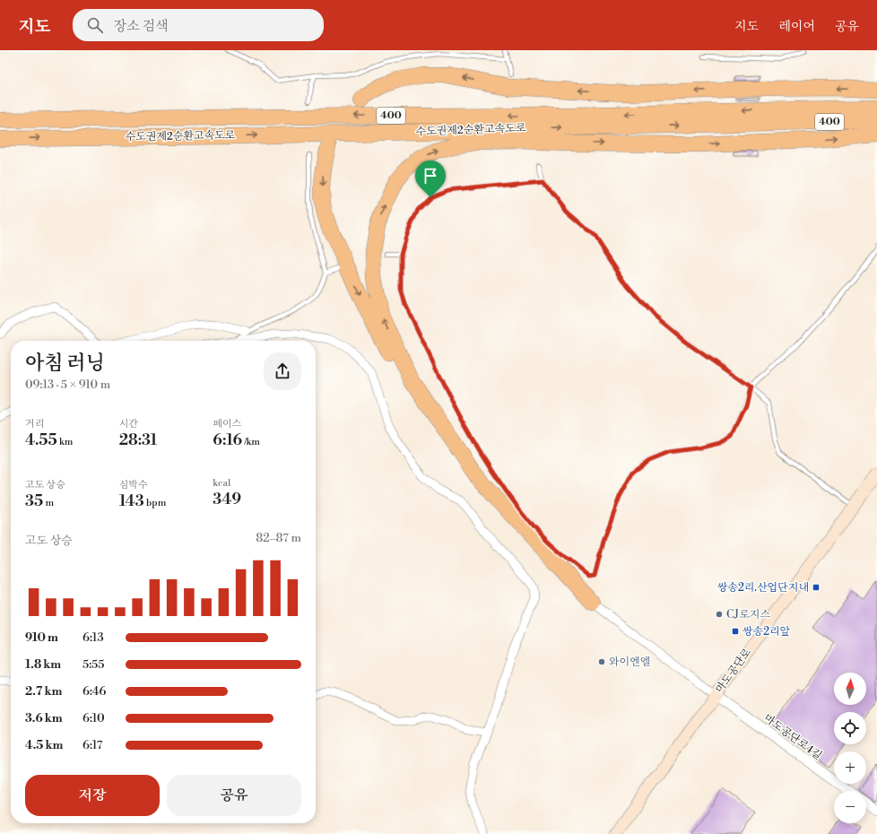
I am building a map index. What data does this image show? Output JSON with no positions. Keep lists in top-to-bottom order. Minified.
{"streets":{"highway":["400","수도권제2순환고속도로"],"main road":["마도공단로"],"street":["마도공단로4길"]},"crossings":[["마도공단로","마도공단로4길"]],"places":{"transit":["쌍송2리.산업단지내","쌍송2리앞"],"other":["CJ로지스","와이엔엘"]},"north":"top","page":{"header":"지도","search":"장소 검색","nav":["지도","레이어","공유"],"heading":["아침 러닝","09:13 · 5 × 910 m"],"stats":[["거리","4.55 km"],["시간","28:31"],["페이스","6:16 /km"],["고도 상승","35 m"],["심박수","143 bpm"],["kcal","349"]],"chart":["고도 상승","82–87 m"],"list":[{"name":"910 m","note":"6:13"},{"name":"1.8 km","note":"5:55"},{"name":"2.7 km","note":"6:46"},{"name":"3.6 km","note":"6:10"},{"name":"4.5 km","note":"6:17"}],"map_buttons":["+","−"],"buttons":["저장","공유"]}}
